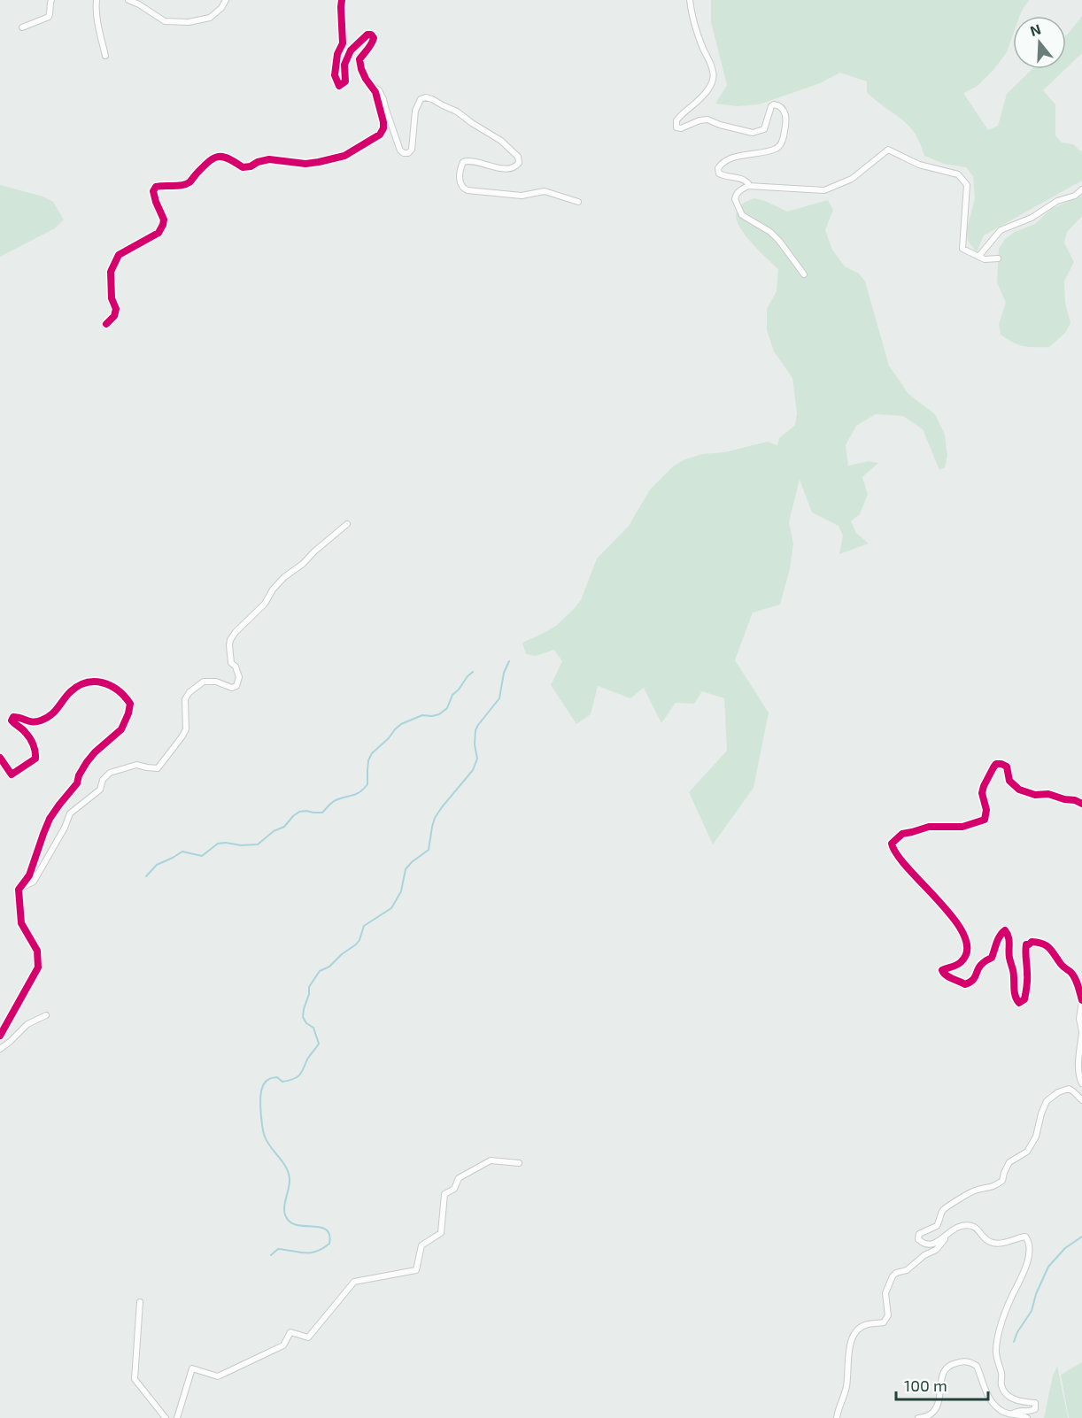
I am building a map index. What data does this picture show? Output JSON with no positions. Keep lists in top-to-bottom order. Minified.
{"scale_bar":"100 m","north":"top"}
